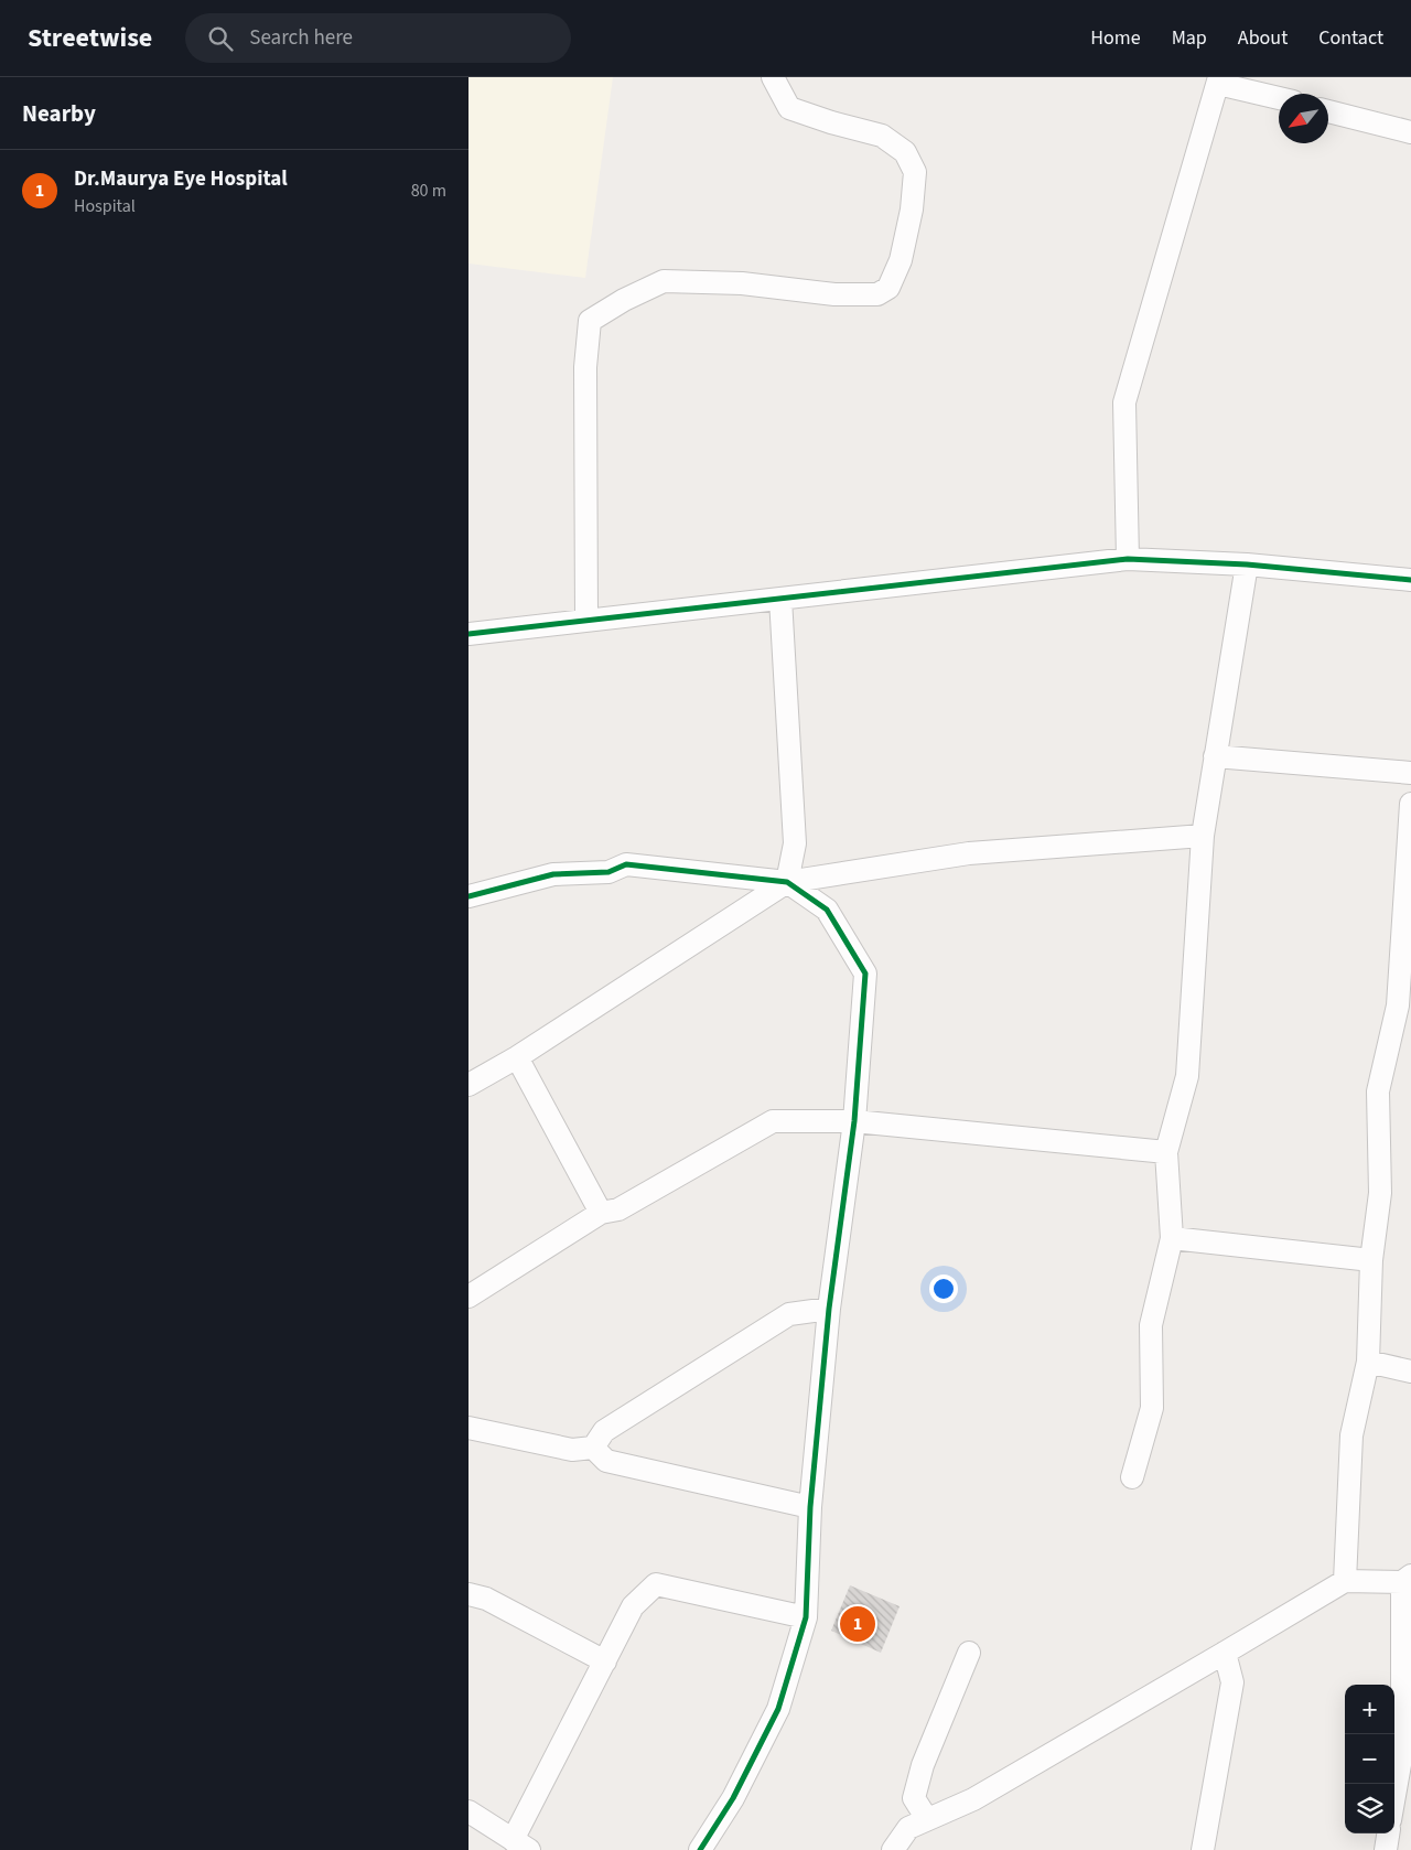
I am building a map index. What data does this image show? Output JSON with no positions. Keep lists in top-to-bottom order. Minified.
{"north":"bottom left","page":{"header":"Streetwise","search":"Search here","nav":["Home","Map","About","Contact"],"heading":"Nearby","list":[{"mark":"1","name":"Dr.Maurya Eye Hospital","note":"Hospital","value":"80 m"}],"pins":"1","map_buttons":["+","−"]}}
